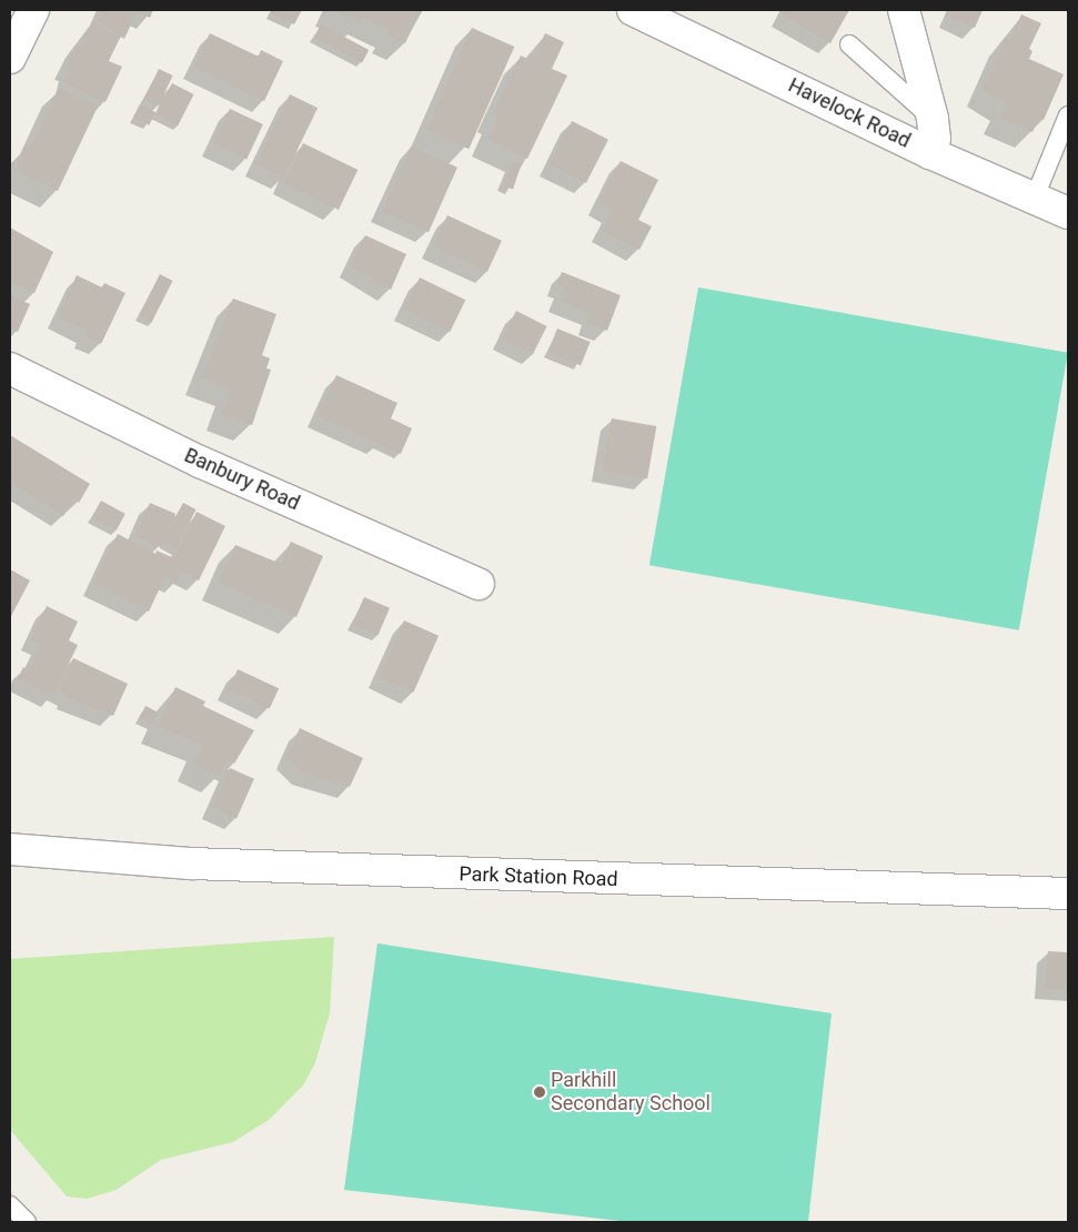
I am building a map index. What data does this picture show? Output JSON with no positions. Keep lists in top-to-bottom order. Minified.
{"streets":{"street":["Havelock Road","Banbury Road","Park Station Road"]},"places":["Parkhill Secondary School"]}
